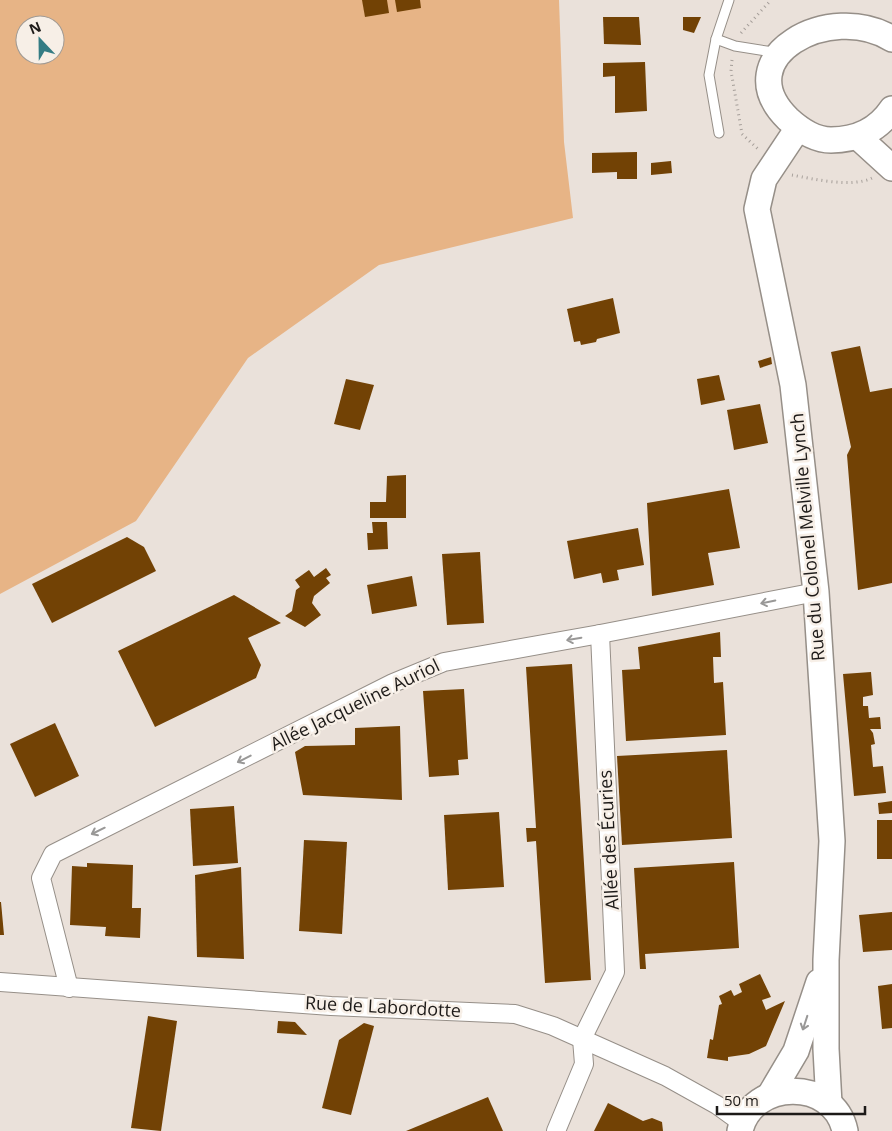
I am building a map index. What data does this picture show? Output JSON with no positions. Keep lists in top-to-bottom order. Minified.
{"streets":{"street":["Rue du Colonel Melville Lynch","Allée Jacqueline Auriol","Allée des Écuries","Rue de Labordotte"]},"crossings":[["Rue du Colonel Melville Lynch","Allée Jacqueline Auriol"],["Allée Jacqueline Auriol","Allée des Écuries"],["Allée Jacqueline Auriol","Rue de Labordotte"],["Allée des Écuries","Rue de Labordotte"]],"one_way":["Allée Jacqueline Auriol"],"scale_bar":"50 m","north":"top"}
